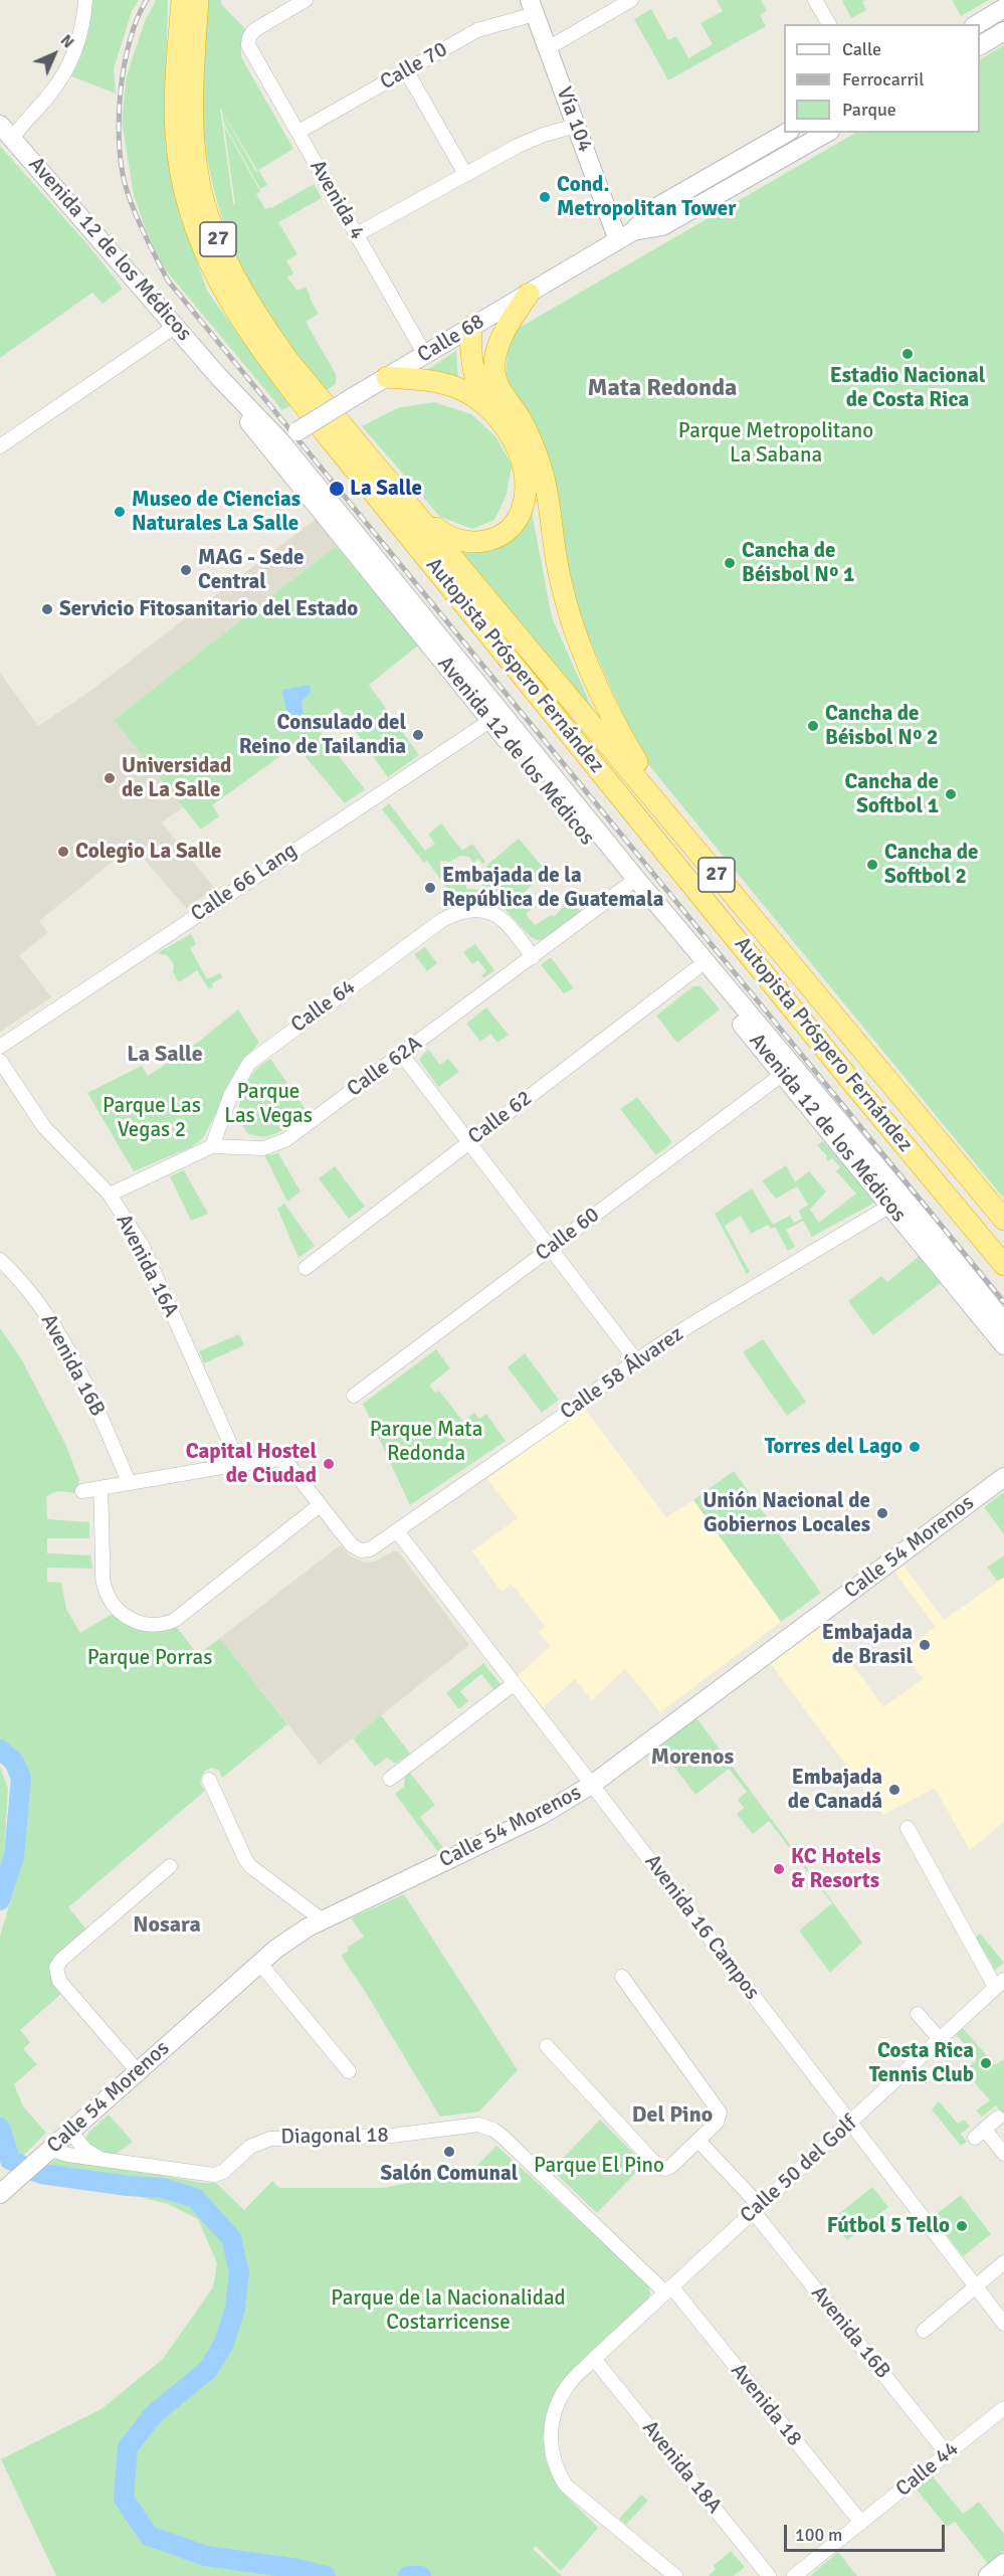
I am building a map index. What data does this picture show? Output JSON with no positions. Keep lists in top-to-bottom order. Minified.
{"streets":{"highway":["27","Autopista Próspero Fernández"],"main road":["Vía 104","Avenida 12 de los Médicos","Calle 68","Calle 54 Morenos"],"street":["Calle 70","Avenida 4","Calle 66 Lang","Calle 64","Calle 62A","Calle 62","Calle 60","Avenida 16A","Avenida 16B","Calle 58 Álvarez","Avenida 16 Campos","Diagonal 18","Calle 50 del Golf","Avenida 18","Avenida 18A","Calle 44"]},"crossings":[["Calle 70","Vía 104"],["Calle 70","Avenida 4"],["Vía 104","Calle 68"],["Avenida 4","Calle 68"],["Avenida 12 de los Médicos","Calle 68"],["Avenida 12 de los Médicos","Calle 66 Lang"],["Avenida 12 de los Médicos","Calle 62A"],["Avenida 12 de los Médicos","Calle 62"],["Avenida 12 de los Médicos","Calle 60"],["Avenida 12 de los Médicos","Calle 58 Álvarez"],["Calle 64","Calle 62A"],["Calle 62A","Avenida 16A"],["Avenida 16B","Calle 50 del Golf"],["Avenida 16B","Calle 44"],["Calle 58 Álvarez","Avenida 16 Campos"],["Calle 54 Morenos","Avenida 16 Campos"],["Calle 54 Morenos","Diagonal 18"],["Avenida 16 Campos","Calle 50 del Golf"],["Diagonal 18","Avenida 18"],["Calle 50 del Golf","Avenida 18"],["Calle 50 del Golf","Avenida 18A"],["Avenida 18","Calle 44"]],"districts":["Mata Redonda","La Salle","Morenos","Nosara","Del Pino"],"parks":["Parque Metropolitano La Sabana","Parque Las Vegas","Parque Las Vegas 2","Parque Mata Redonda","Parque Porras","Parque El Pino","Parque de la Nacionalidad Costarricense"],"places":["Cond. Metropolitan Tower","Estadio Nacional de Costa Rica","La Salle","Museo de Ciencias Naturales La Salle","Cancha de Béisbol Nº 1","MAG - Sede Central","Servicio Fitosanitario del Estado","Cancha de Béisbol Nº 2","Consulado del Reino de Tailandia","Universidad de La Salle","Cancha de Softbol 1","Colegio La Salle","Cancha de Softbol 2","Embajada de la República de Guatemala","Torres del Lago","Capital Hostel de Ciudad","Unión Nacional de Gobiernos Locales","Embajada de Brasil","Embajada de Canadá","KC Hotels & Resorts","Costa Rica Tennis Club","Salón Comunal","Fútbol 5 Tello"],"legend":["Calle","Ferrocarril","Parque"],"scale_bar":"100 m","north":"top right"}
